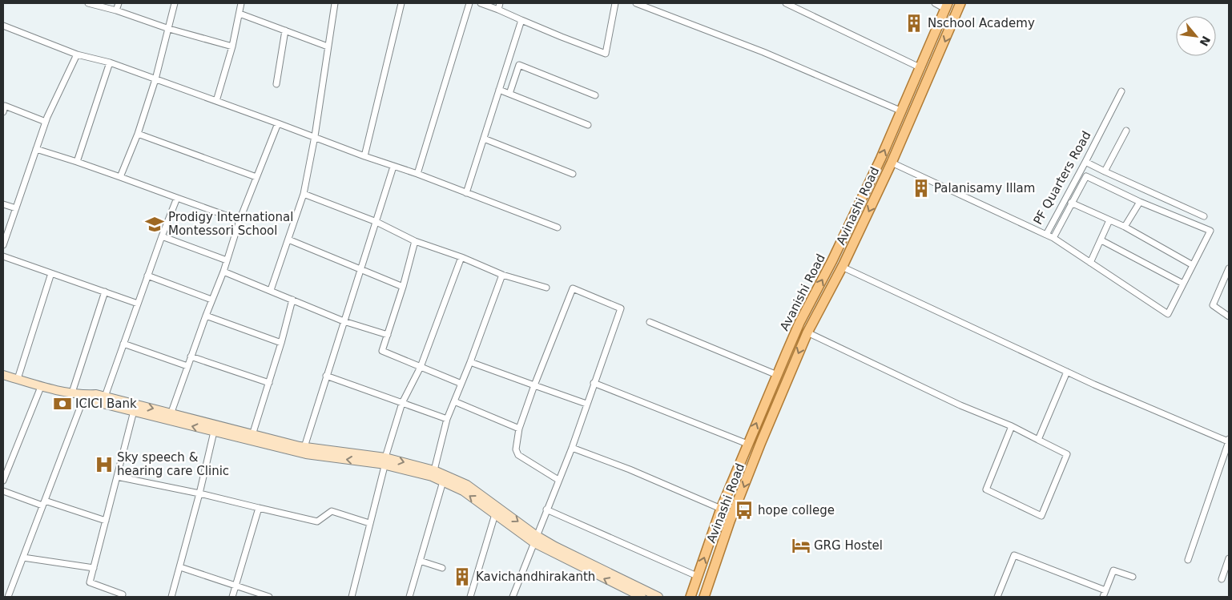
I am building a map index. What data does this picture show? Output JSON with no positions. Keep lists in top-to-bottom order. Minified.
{"streets":{"main road":["Avinashi Road","Avanishi Road"],"street":["PF Quarters Road"]},"crossings":[["PF Quarters Road","Avinashi Road"]],"one_way":["Avinashi Road","Avanishi Road"],"places":{"building":["Nschool Academy","Palanisamy Illam","Kavichandhirakanth"],"school or university":["Prodigy International Montessori School"],"bank":["ICICI Bank"],"hospital":["Sky speech & hearing care Clinic"],"bus stop":["hope college"],"hotel":["GRG Hostel"]},"north":"bottom right"}
